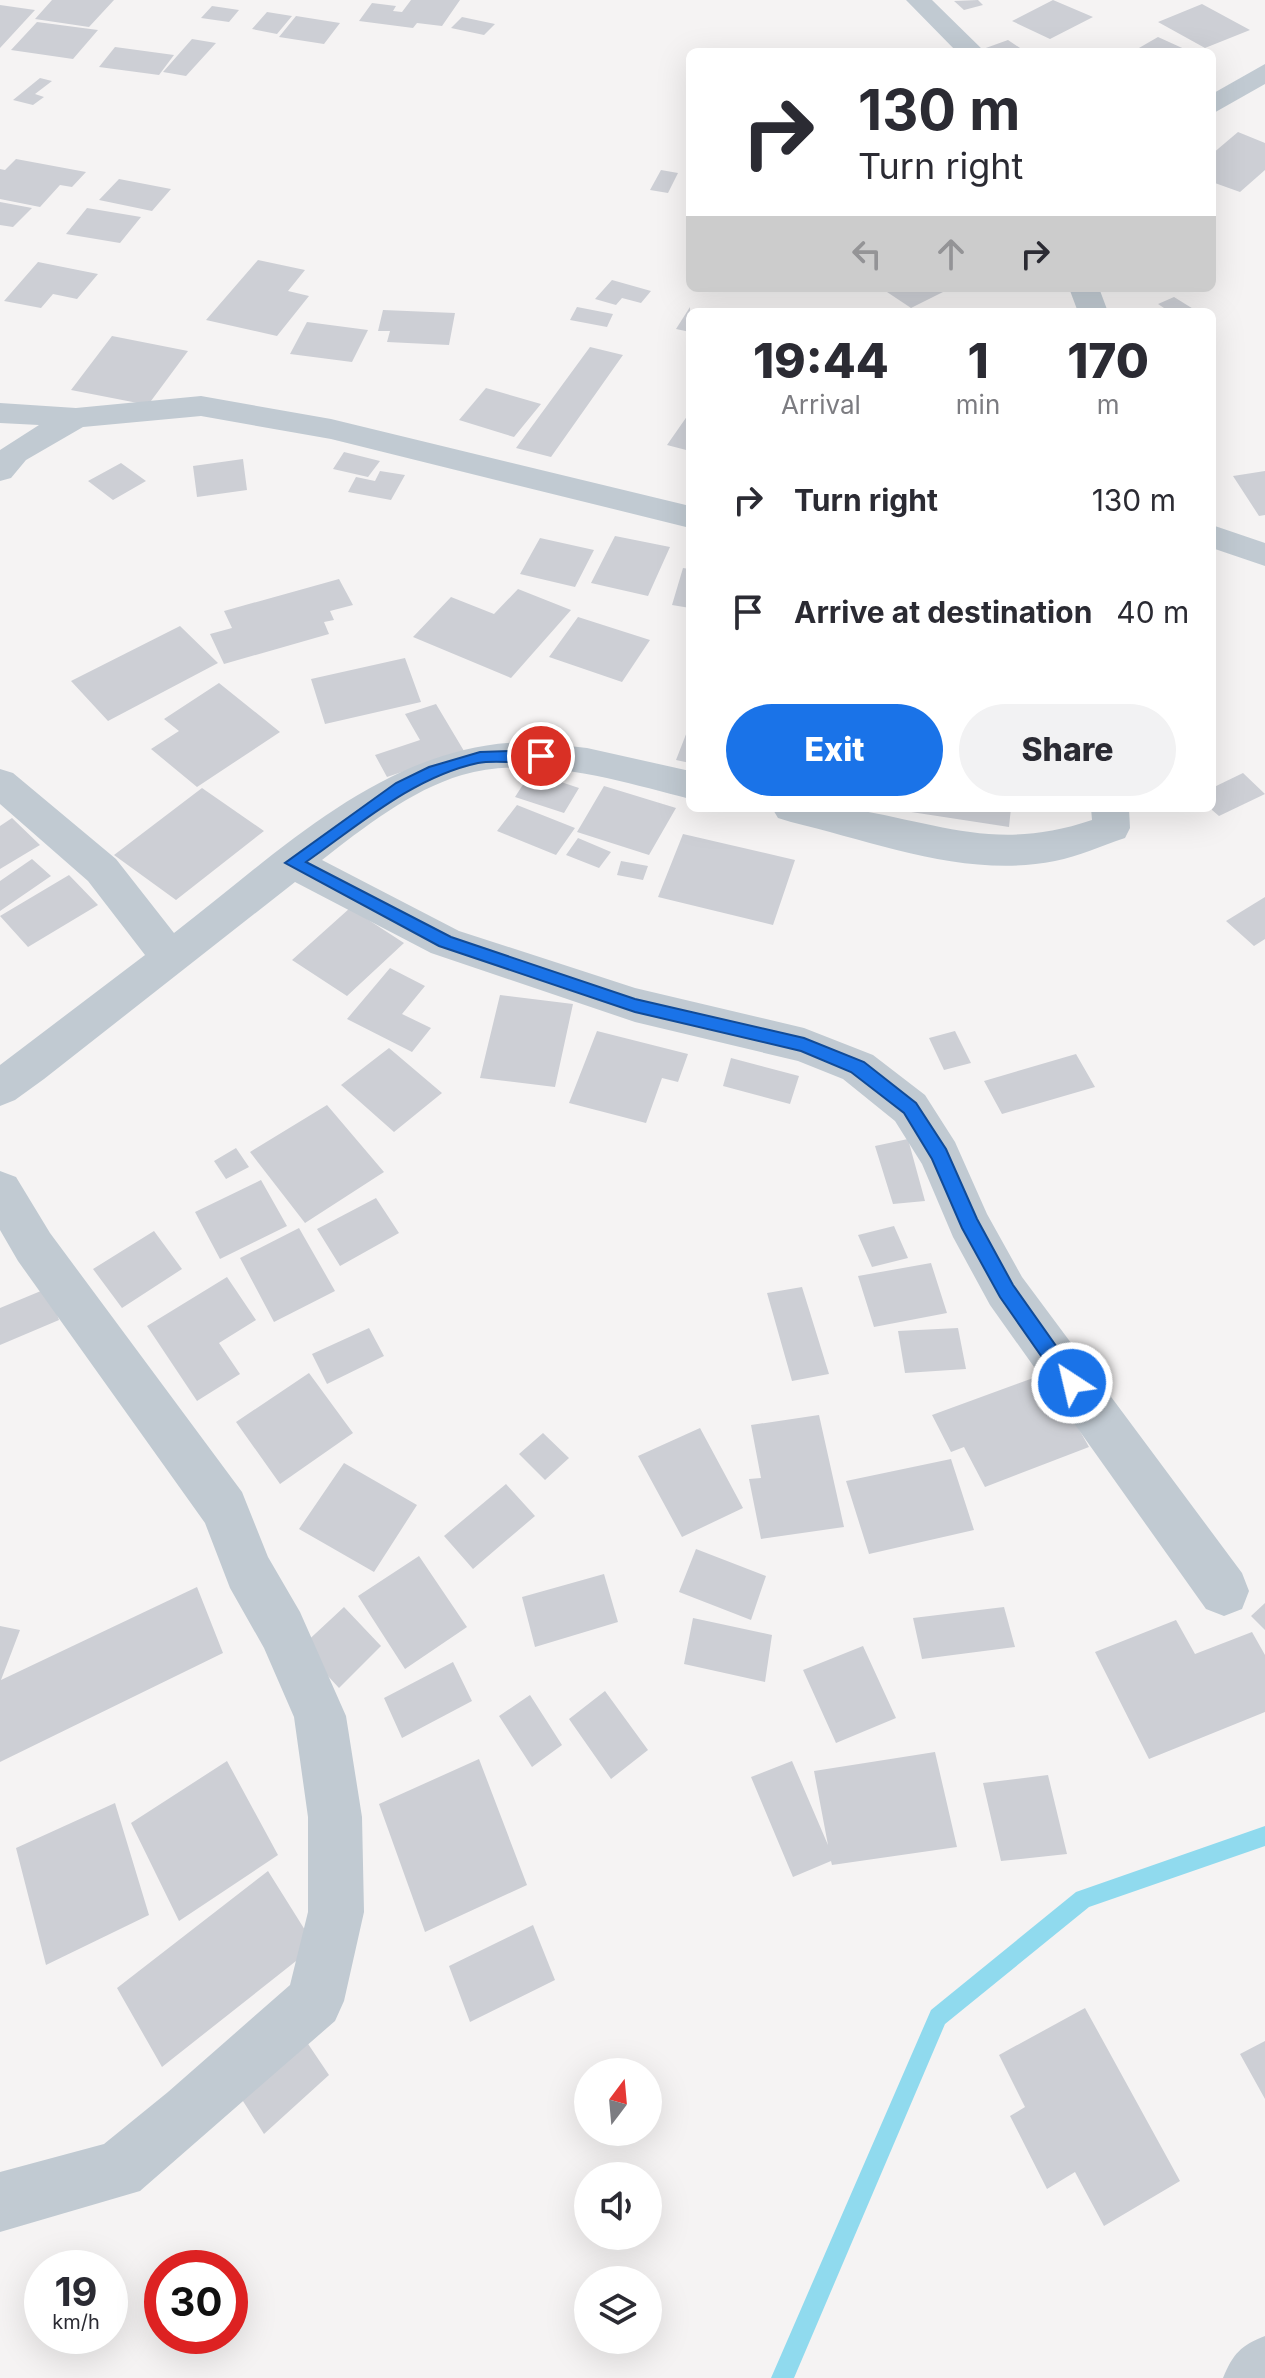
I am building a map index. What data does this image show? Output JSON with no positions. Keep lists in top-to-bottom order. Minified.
{"north":"top","page":{"turn":["130 m","Turn right"],"eta":["19:44","Arrival","1","min","170","m"],"list":[{"name":"Turn right","value":"130 m"},{"name":"Arrive at destination","value":"40 m"}],"buttons":["Exit","Share"],"speed":"19 km/h","limit":"30"}}
